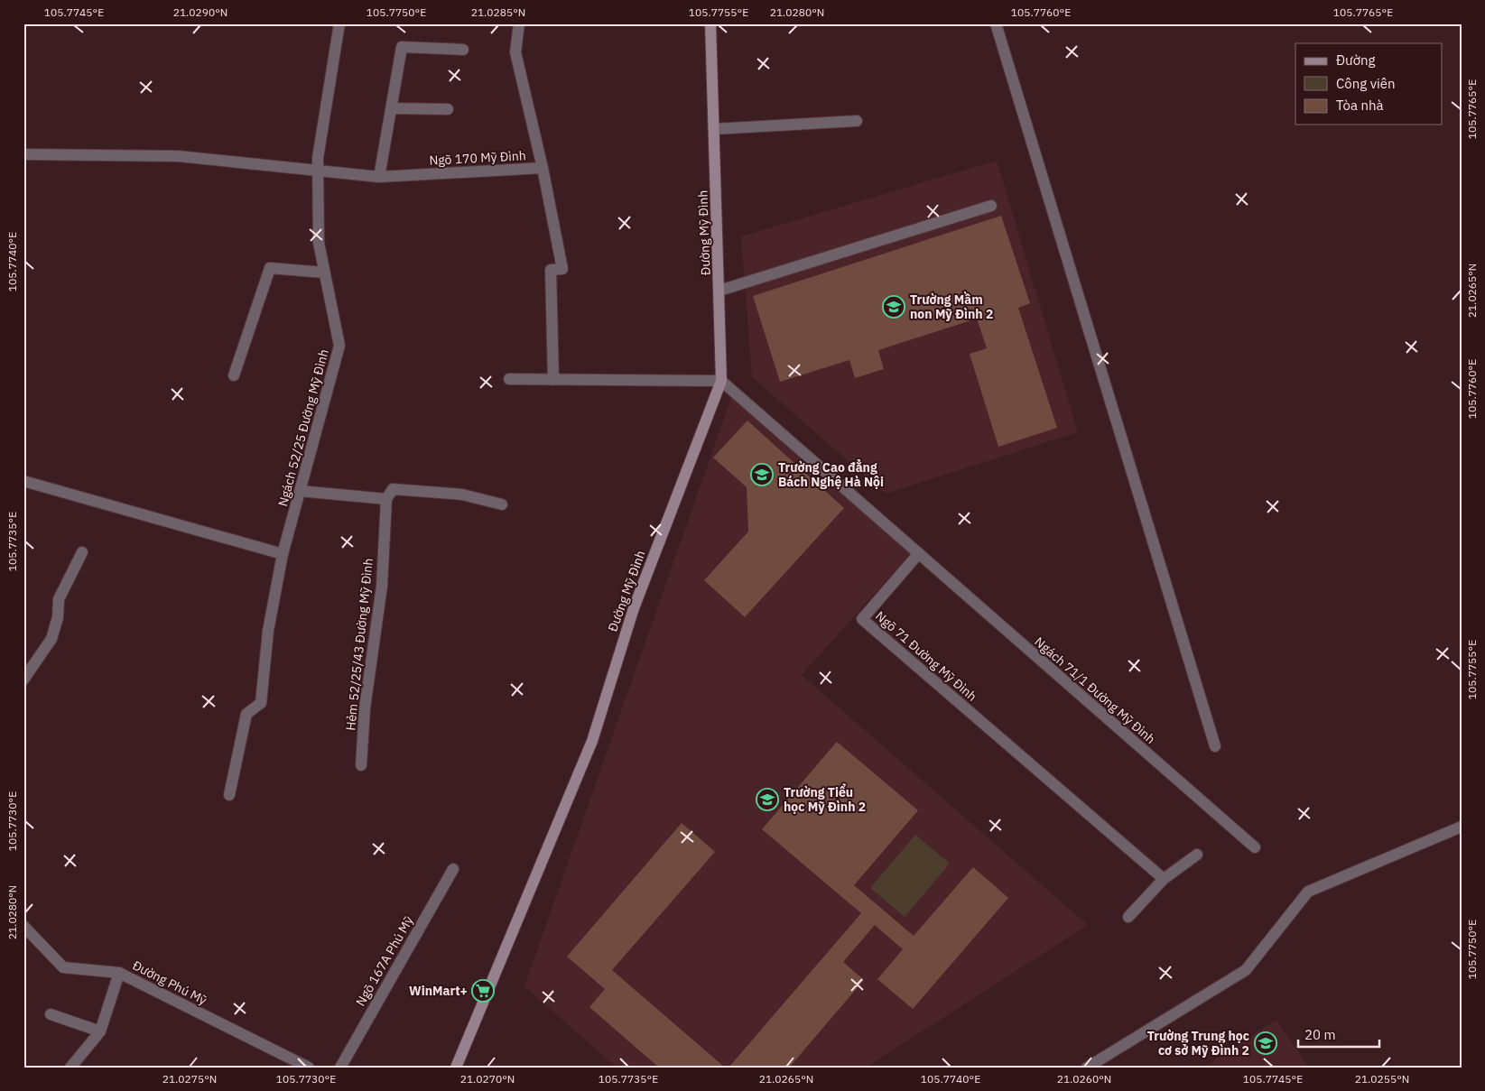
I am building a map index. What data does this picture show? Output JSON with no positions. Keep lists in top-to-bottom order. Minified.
{"streets":{"street":["Ngõ 170 Mỹ Đình","Đường Mỹ Đình","Ngách 52/25 Đường Mỹ Đình","Hẻm 52/25/43 Đường Mỹ Đình","Ngõ 71 Đường Mỹ Đình","Ngách 71/1 Đường Mỹ Đình","Ngõ 167A Phú Mỹ","Đường Phú Mỹ"]},"crossings":[["Ngõ 170 Mỹ Đình","Ngách 52/25 Đường Mỹ Đình"],["Ngõ 71 Đường Mỹ Đình","Ngách 71/1 Đường Mỹ Đình"]],"places":{"school or university":["Trường Mầm non Mỹ Đình 2","Trường Cao đẳng Bách Nghệ Hà Nội","Trường Tiểu học Mỹ Đình 2","Trường Trung học cơ sở Mỹ Đình 2"],"supermarket":["WinMart+"]},"legend":["Đường","Công viên","Tòa nhà"],"scale_bar":"20 m","coordinates":["105.7745°E","21.0290°N","105.7750°E","21.0285°N","105.7755°E","21.0280°N","105.7760°E","105.7765°E","105.7740°E","21.0265°N","105.7735°E","105.7730°E","21.0275°N","21.0270°N","21.0260°N","21.0255°N"]}
